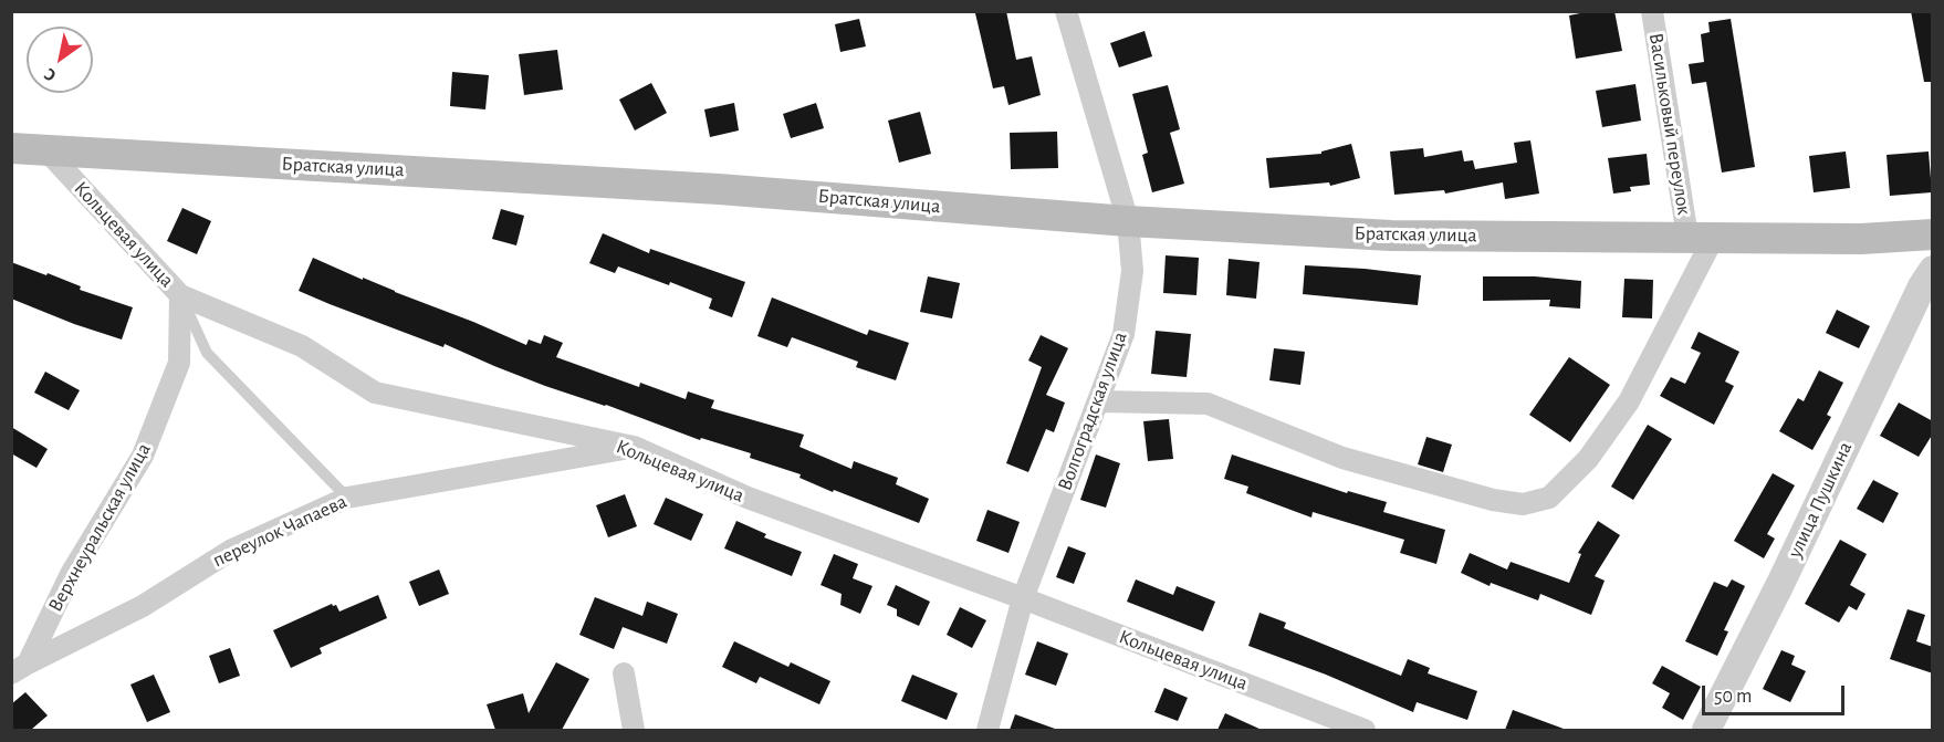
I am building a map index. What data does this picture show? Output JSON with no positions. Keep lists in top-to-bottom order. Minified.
{"streets":{"main road":["Братская улица"],"street":["Васильковый переулок","Кольцевая улица","Волгоградская улица","улица Пушкина","Верхнеуральская улица","переулок Чапаева"]},"crossings":[["Васильковый переулок","Братская улица"],["Братская улица","Кольцевая улица"],["Братская улица","Волгоградская улица"],["Кольцевая улица","Волгоградская улица"],["Кольцевая улица","Верхнеуральская улица"],["Кольцевая улица","переулок Чапаева"],["Верхнеуральская улица","переулок Чапаева"]],"scale_bar":"50 m","north":"bottom left"}
